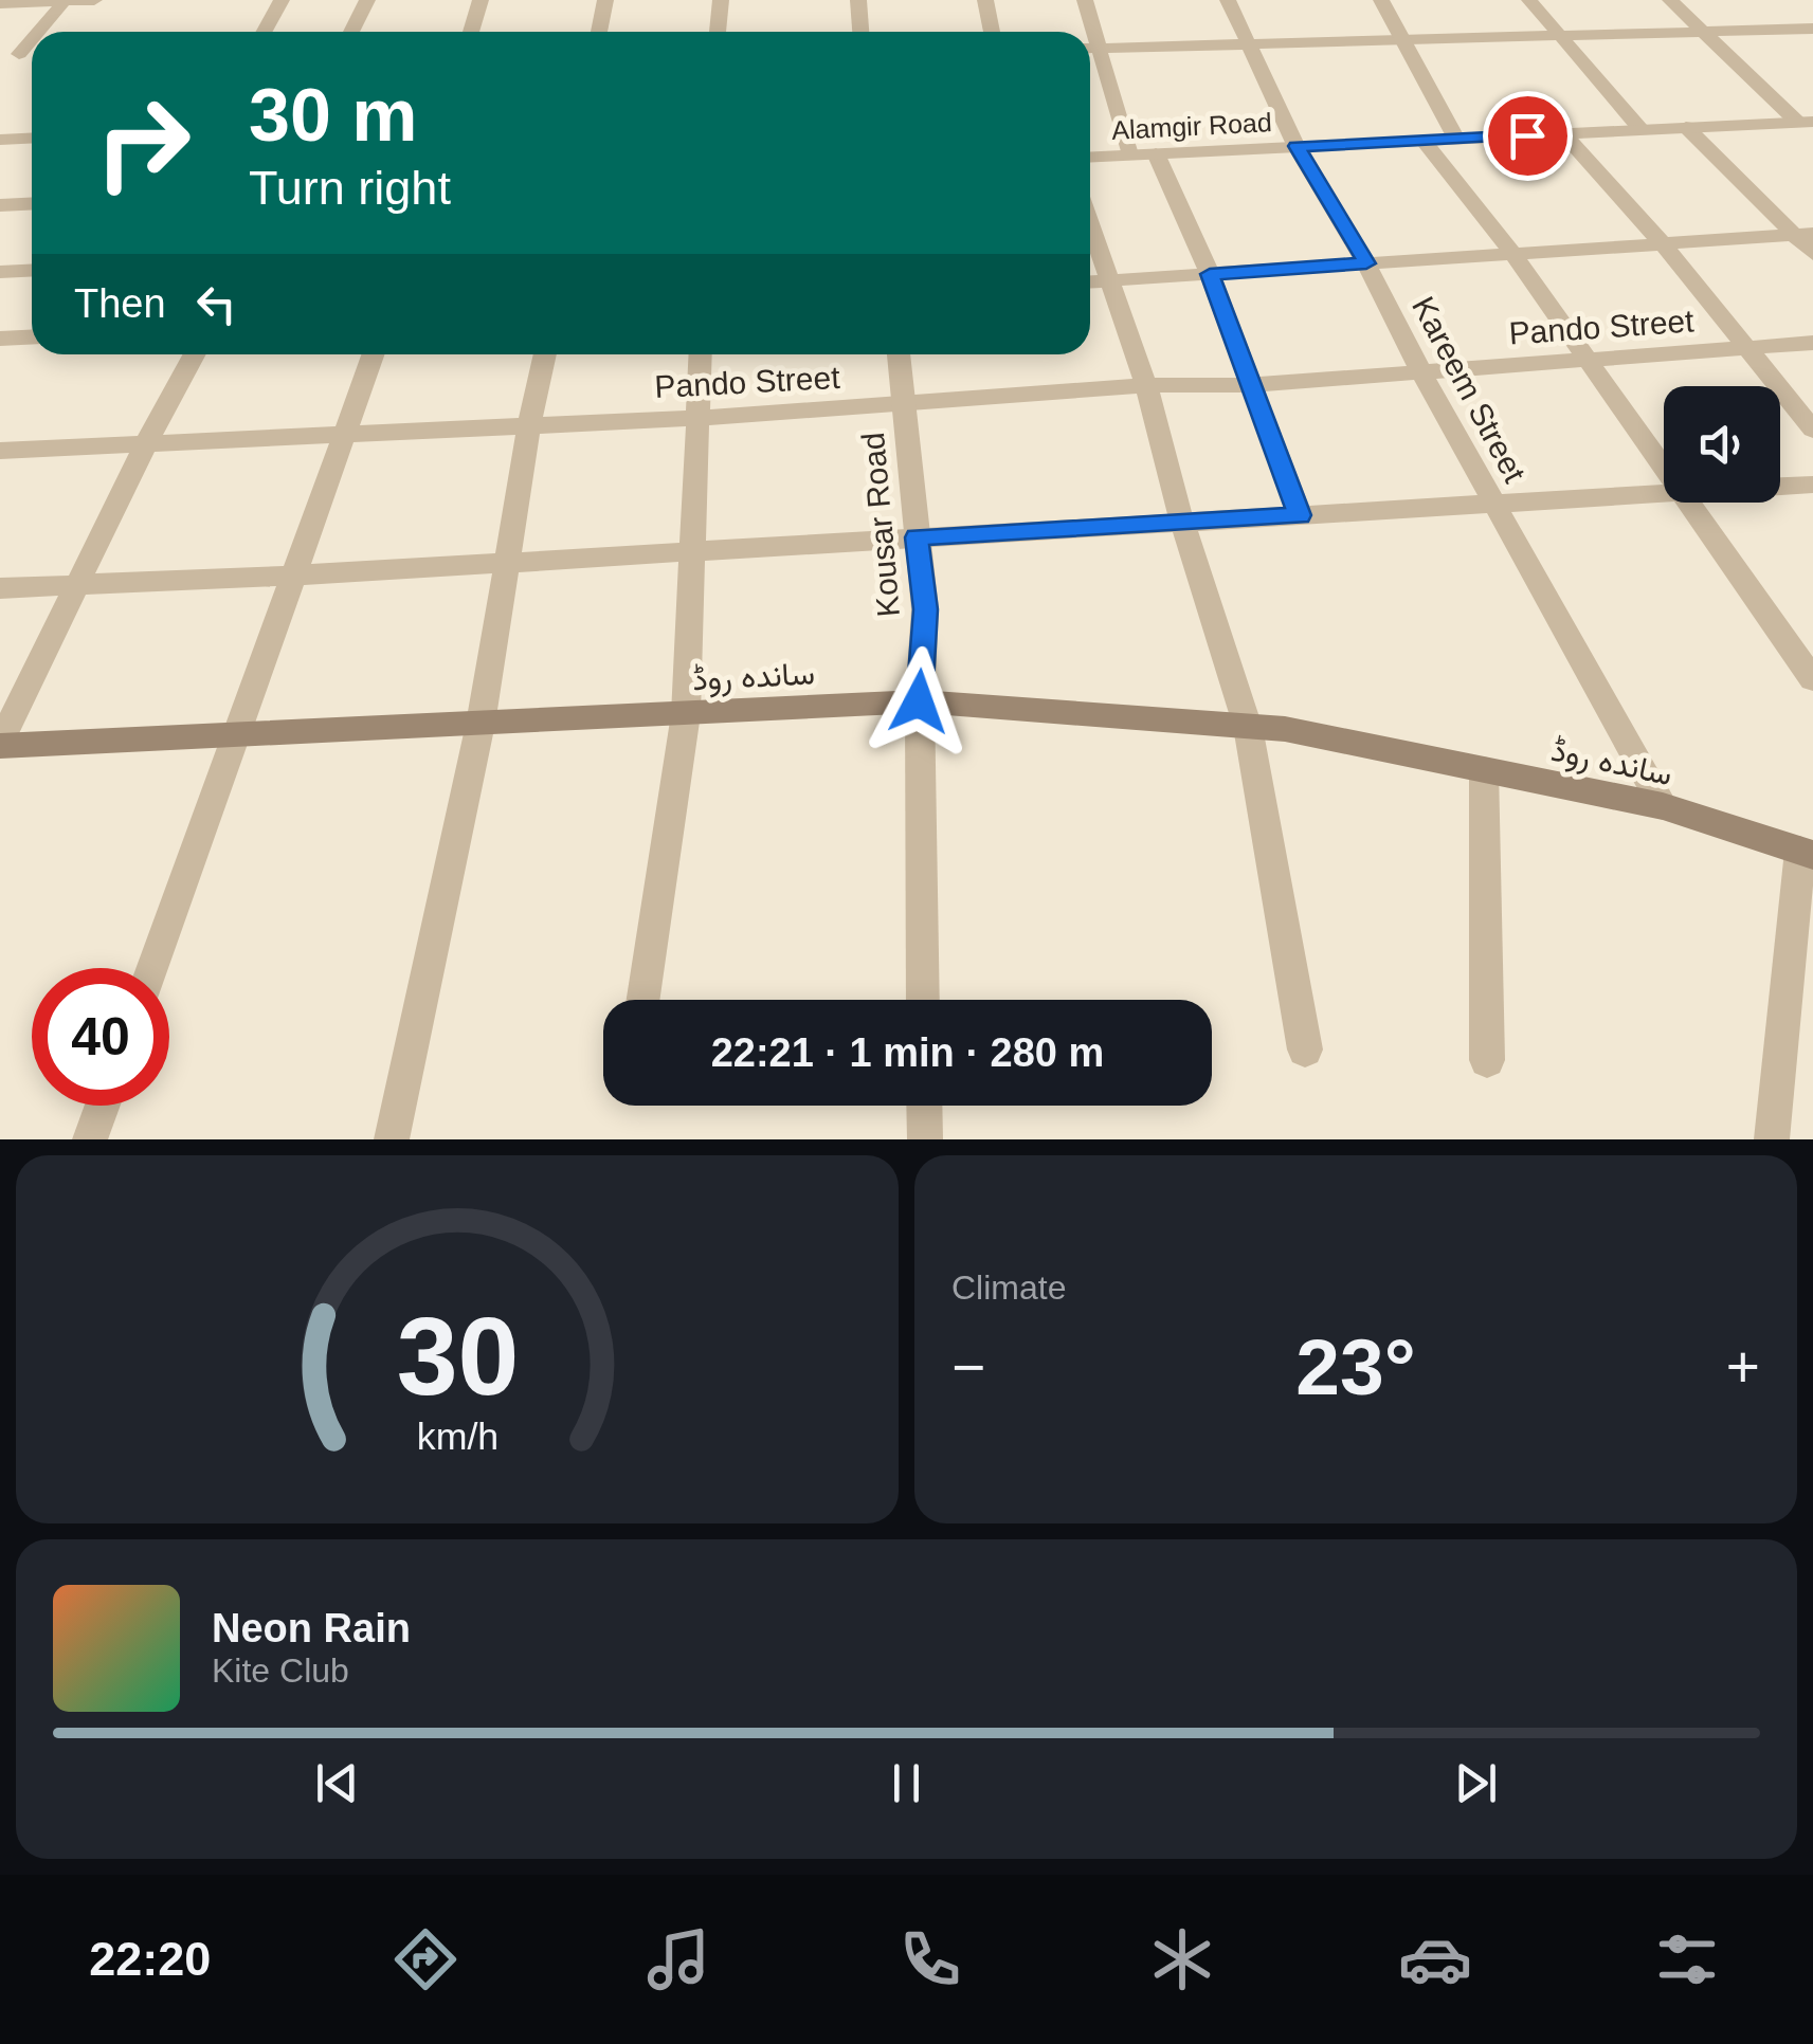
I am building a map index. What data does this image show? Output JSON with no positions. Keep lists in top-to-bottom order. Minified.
{"streets":{"main road":["ساندہ روڈ"],"street":["Alamgir Road","Pando Street","Kareem Street","Kousar Road"]},"crossings":[["Alamgir Road","Kareem Street"],["Pando Street","Kareem Street"],["Pando Street","Kousar Road"],["Kareem Street","ساندہ روڈ"],["Kousar Road","ساندہ روڈ"]],"page":{"turn":["30 m","Turn right"],"then":"Then","limit":"40","trip":"22:21 · 1 min · 280 m","tile":"Climate","heat":["−","23°","+"],"song":["Neon Rain","Kite Club"],"tabs":"22:20","gauge":["30","km/h"]}}
